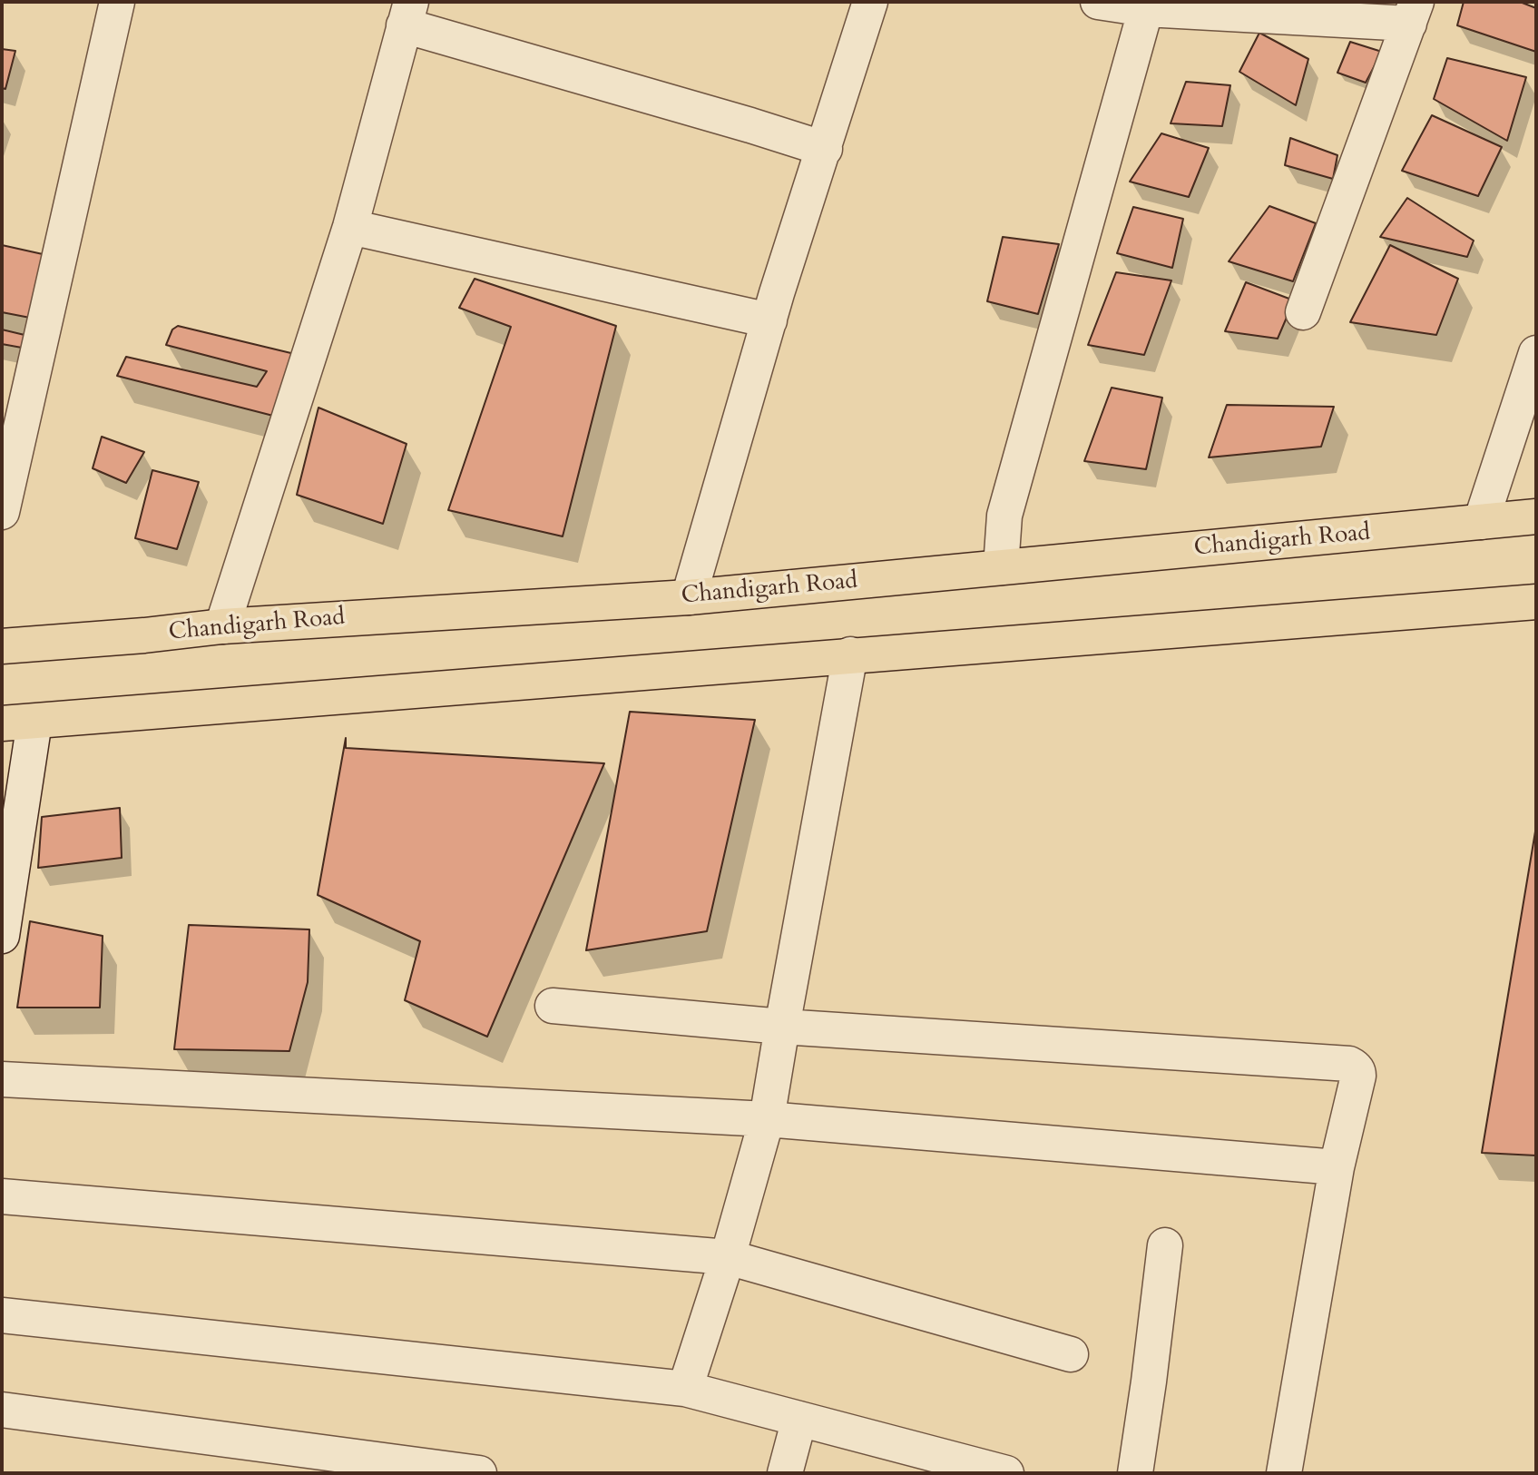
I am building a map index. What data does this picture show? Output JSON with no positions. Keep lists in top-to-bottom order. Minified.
{"streets":{"main road":["Chandigarh Road"]}}
